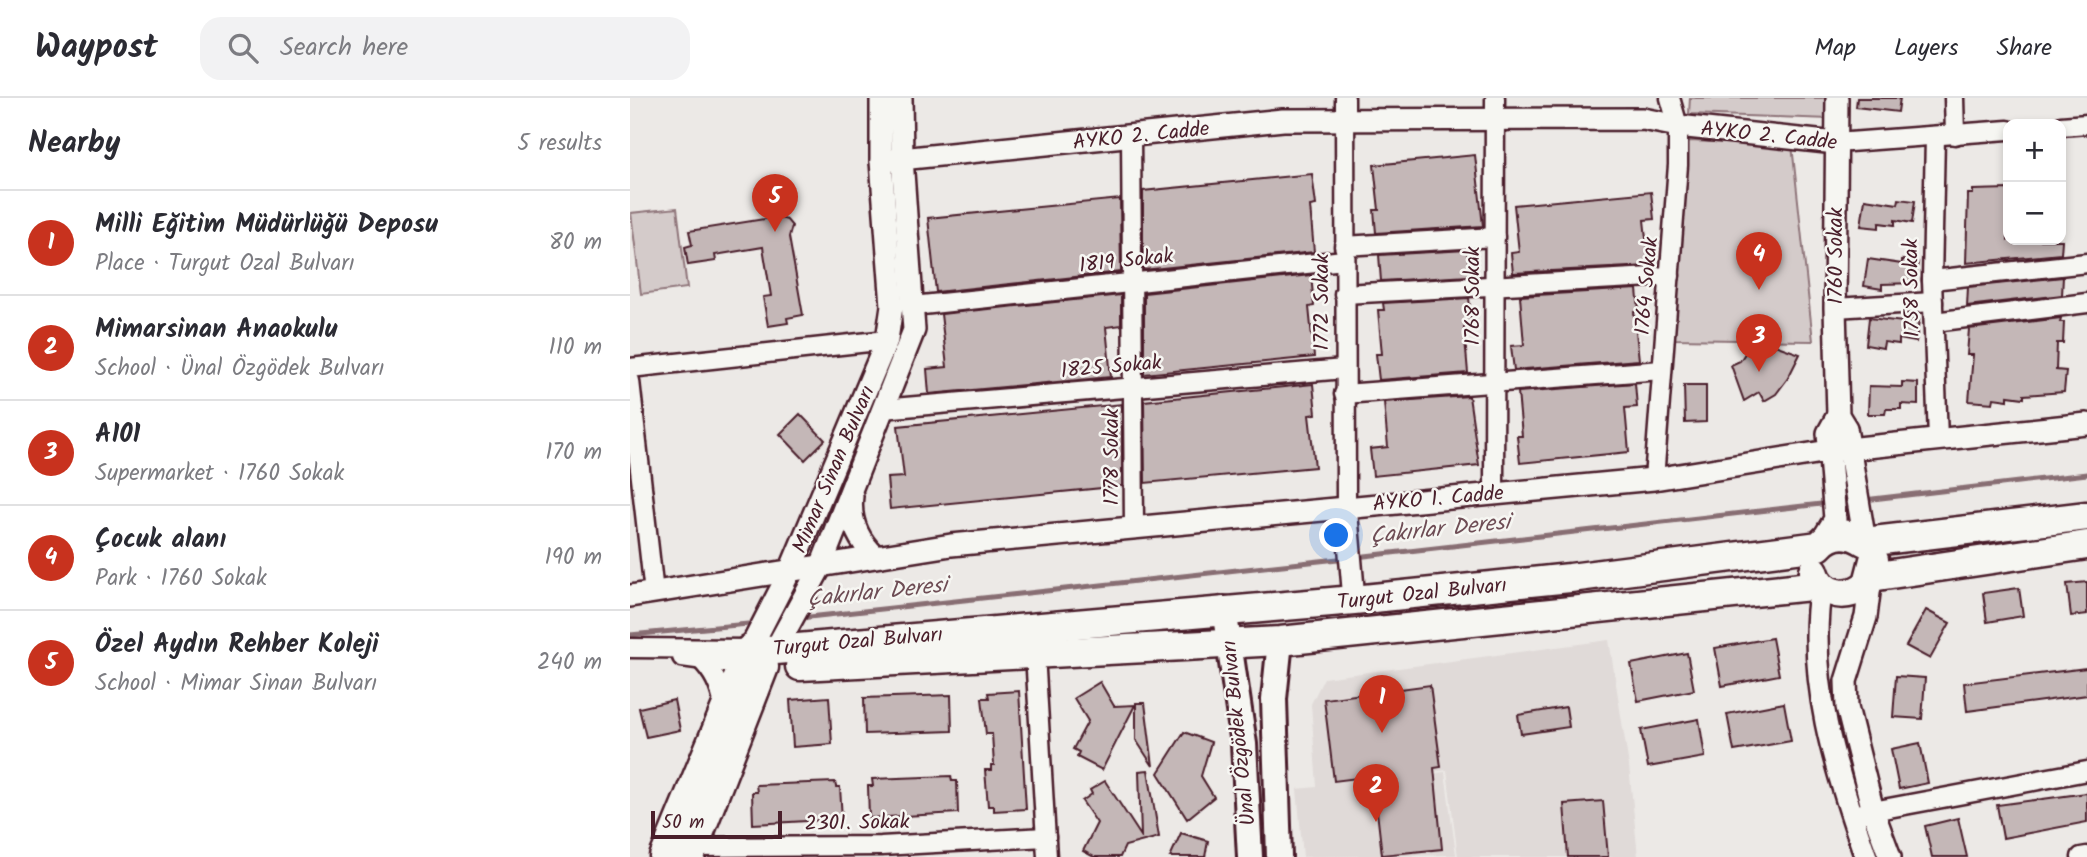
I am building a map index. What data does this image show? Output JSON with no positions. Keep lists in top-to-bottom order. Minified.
{"streets":{"main road":["Mimar Sinan Bulvarı","Turgut Ozal Bulvarı","Ünal Özgödek Bulvarı"],"street":["AYKO 2. Cadde","1760 Sokak","1819 Sokak","1764 Sokak","1758 Sokak","1768 Sokak","1772 Sokak","1825 Sokak","1778 Sokak","AYKO 1. Cadde","2301. Sokak"]},"crossings":[["AYKO 2. Cadde","1760 Sokak"],["AYKO 2. Cadde","1764 Sokak"],["AYKO 2. Cadde","1758 Sokak"],["AYKO 2. Cadde","1768 Sokak"],["AYKO 2. Cadde","1772 Sokak"],["AYKO 2. Cadde","1778 Sokak"],["AYKO 2. Cadde","Mimar Sinan Bulvarı"],["1760 Sokak","AYKO 1. Cadde"],["1819 Sokak","1768 Sokak"],["1819 Sokak","1772 Sokak"],["1819 Sokak","1778 Sokak"],["1819 Sokak","Mimar Sinan Bulvarı"],["1764 Sokak","AYKO 1. Cadde"],["1758 Sokak","AYKO 1. Cadde"],["1768 Sokak","AYKO 1. Cadde"],["1772 Sokak","1825 Sokak"],["1772 Sokak","AYKO 1. Cadde"],["1825 Sokak","1778 Sokak"],["1825 Sokak","Mimar Sinan Bulvarı"],["1778 Sokak","AYKO 1. Cadde"],["Mimar Sinan Bulvarı","AYKO 1. Cadde"],["Mimar Sinan Bulvarı","Turgut Ozal Bulvarı"],["Mimar Sinan Bulvarı","2301. Sokak"],["Turgut Ozal Bulvarı","Ünal Özgödek Bulvarı"]],"water":["Çakırlar Deresi"],"scale_bar":"50 m","page":{"header":"Waypost","search":"Search here","nav":["Map","Layers","Share"],"heading":["Nearby","5 results"],"map_buttons":["+","−"],"pins":["5","4","3","1","2"],"list":[{"mark":"1","name":"Milli Eğitim Müdürlüğü Deposu","note":"Place · Turgut Ozal Bulvarı","value":"80 m"},{"mark":"2","name":"Mimarsinan Anaokulu","note":"School · Ünal Özgödek Bulvarı","value":"110 m"},{"mark":"3","name":"A101","note":"Supermarket · 1760 Sokak","value":"170 m"},{"mark":"4","name":"Çocuk alanı","note":"Park · 1760 Sokak","value":"190 m"},{"mark":"5","name":"Özel Aydın Rehber Koleji","note":"School · Mimar Sinan Bulvarı","value":"240 m"}],"scale":"50 m"}}
